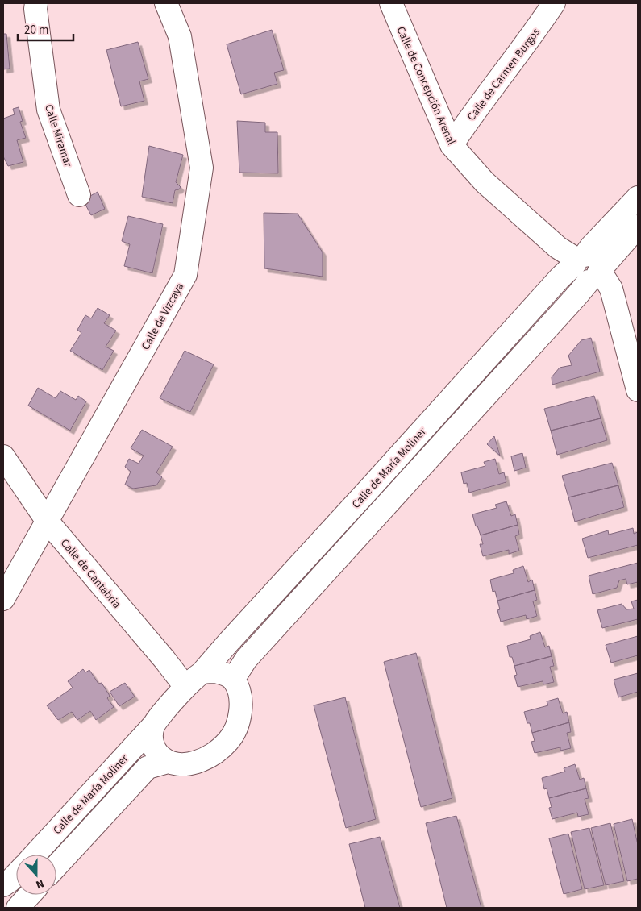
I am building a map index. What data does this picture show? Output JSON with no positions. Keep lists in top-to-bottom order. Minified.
{"streets":{"street":["Calle de Carmen Burgos","Calle de Concepción Arenal","Calle Miramar","Calle de Vizcaya","Calle de María Moliner","Calle de Cantabria"]},"crossings":[["Calle de Carmen Burgos","Calle de Concepción Arenal"],["Calle de Concepción Arenal","Calle de María Moliner"],["Calle de Vizcaya","Calle de Cantabria"],["Calle de María Moliner","Calle de Cantabria"]],"scale_bar":"20 m","north":"bottom"}
